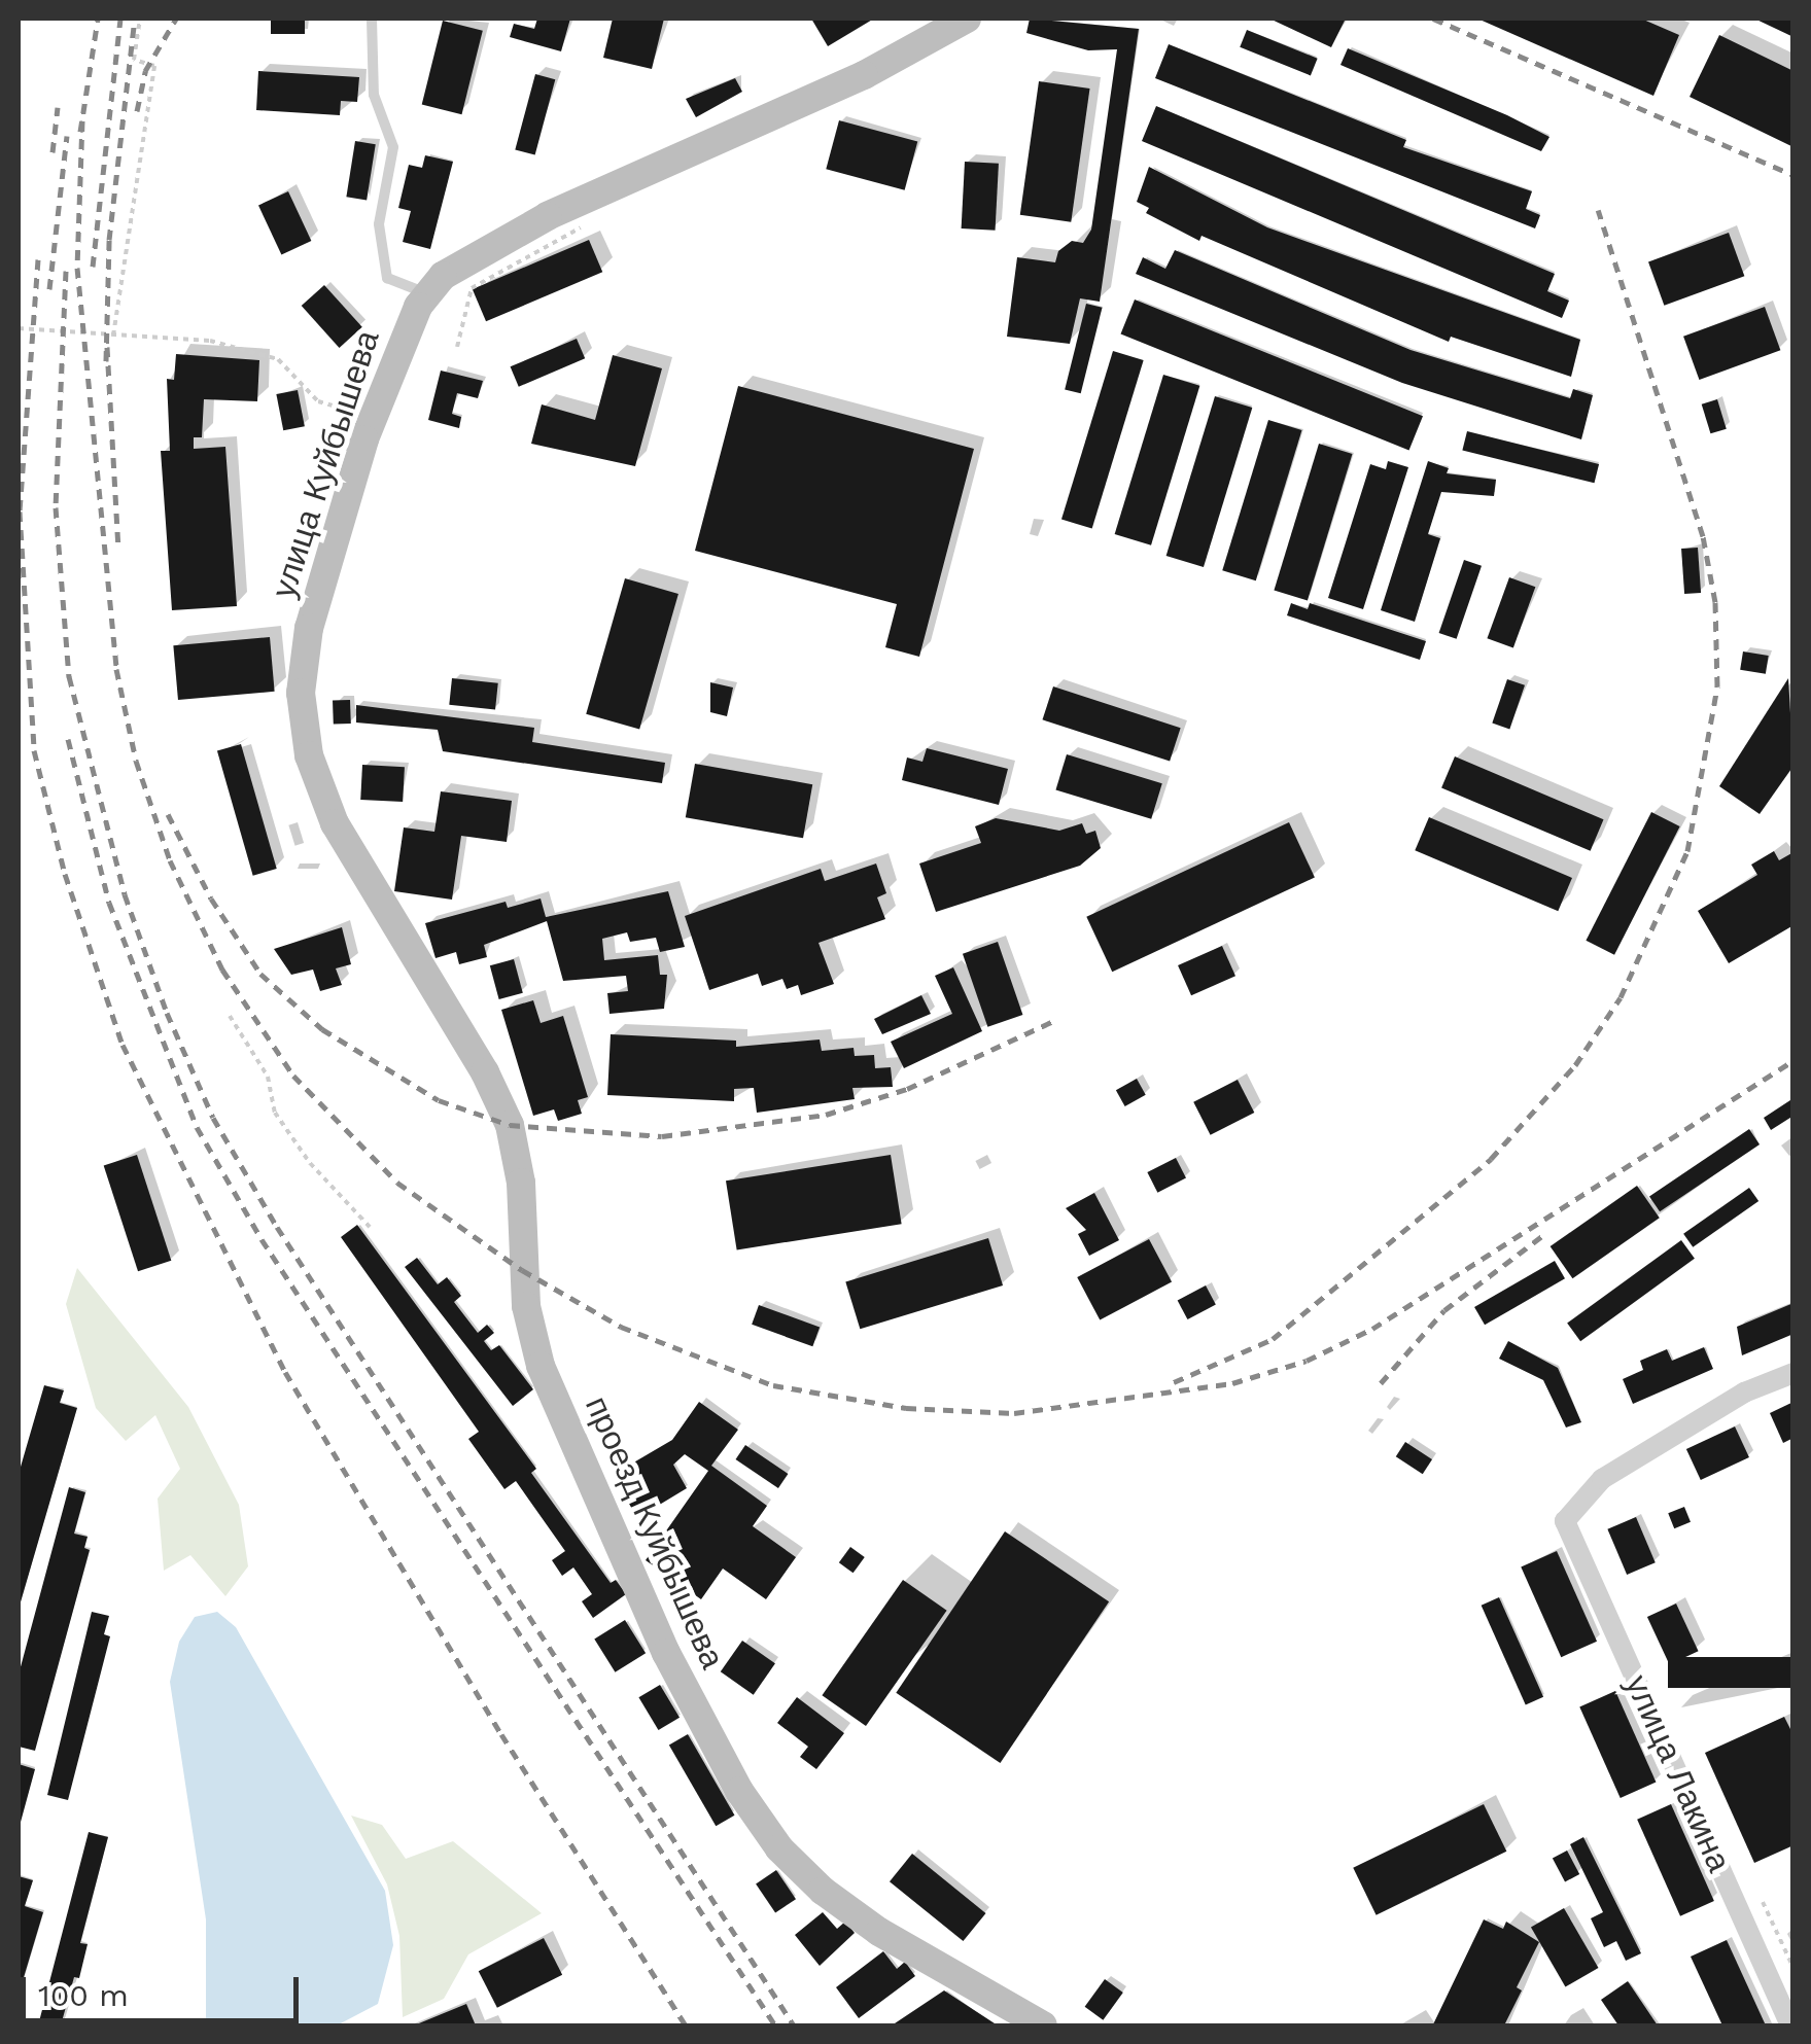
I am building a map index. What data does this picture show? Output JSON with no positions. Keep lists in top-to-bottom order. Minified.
{"streets":{"street":["улица Куйбышева","проезд Куйбышева","улица Лакина"]},"crossings":[["улица Куйбышева","проезд Куйбышева"]],"scale_bar":"100 m"}
